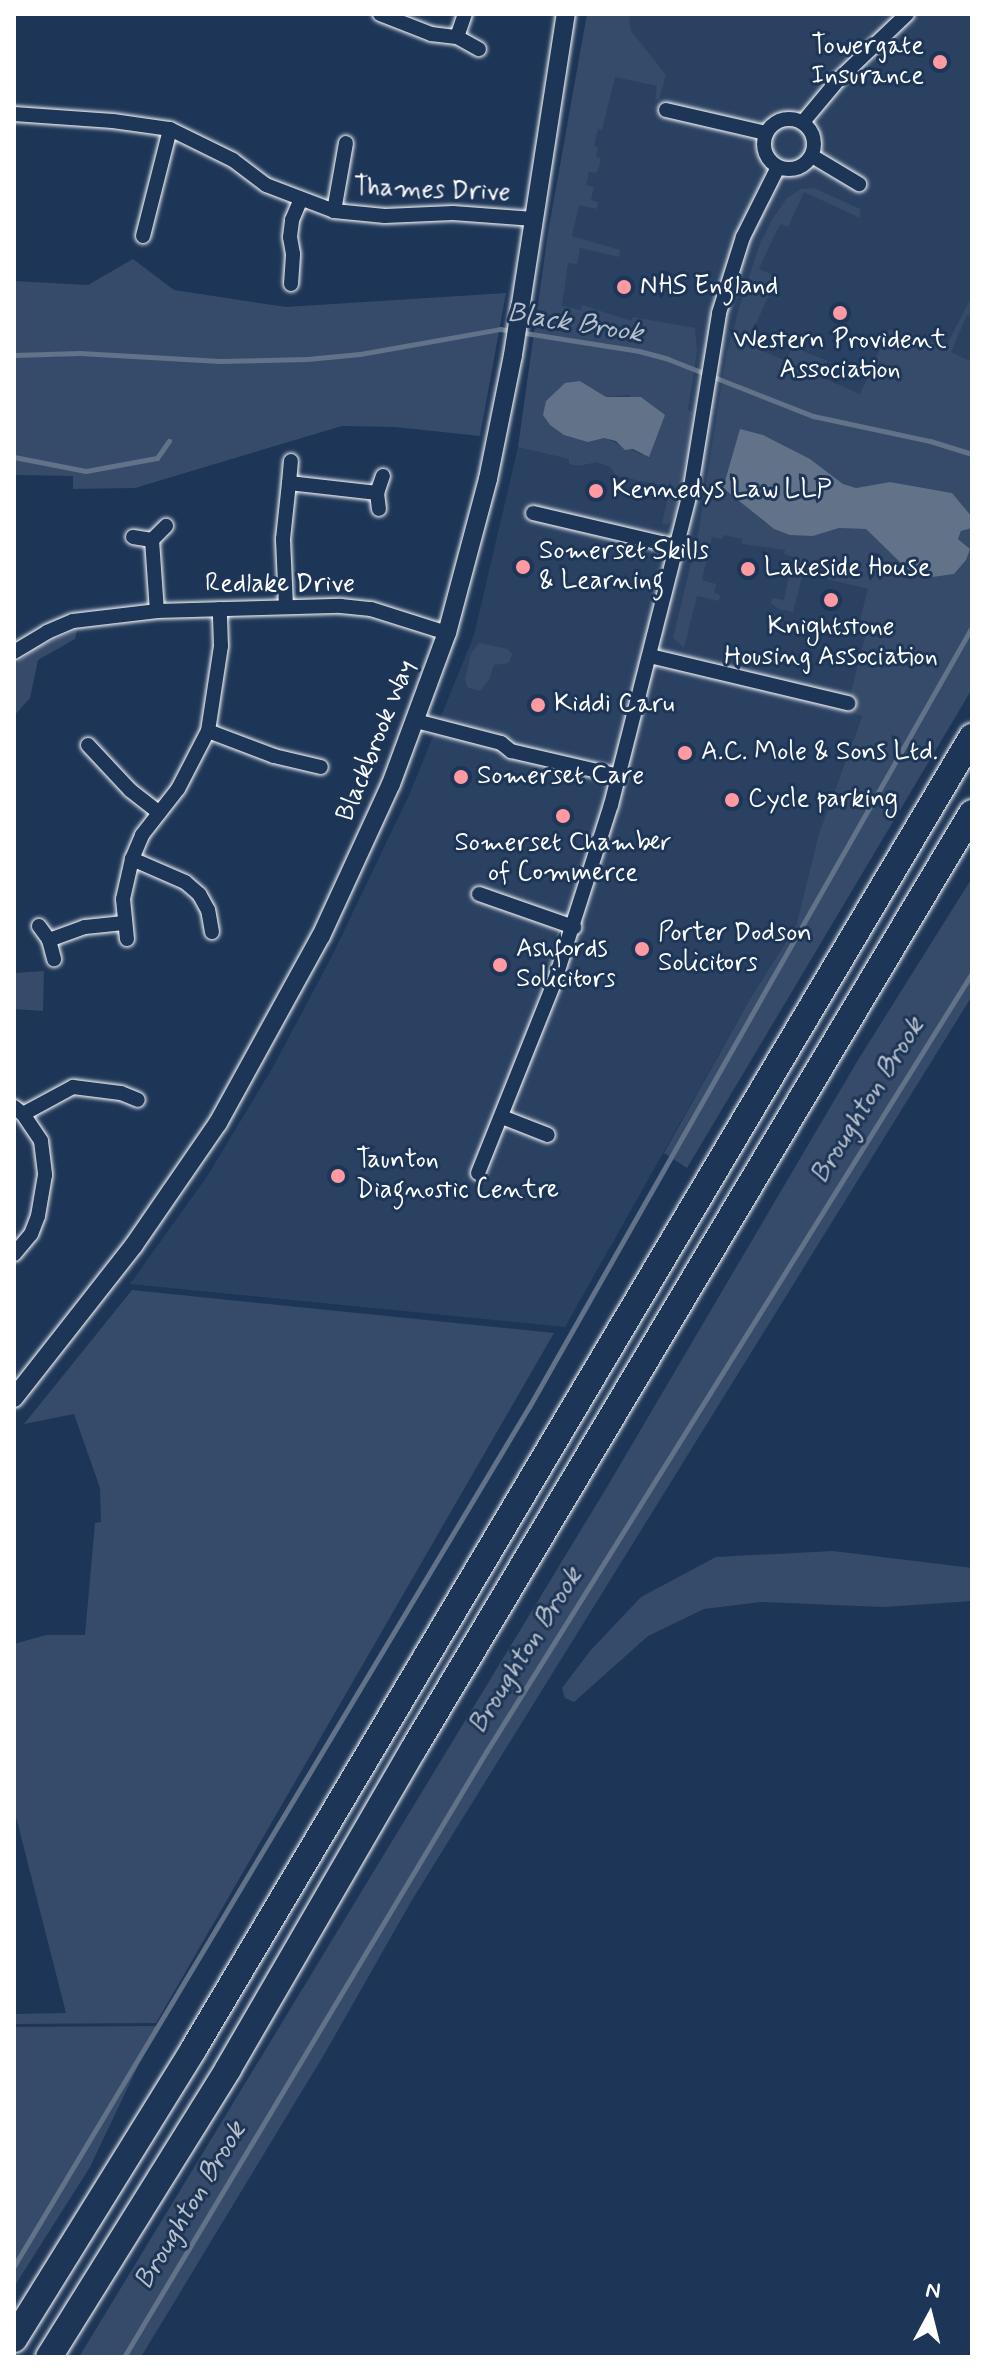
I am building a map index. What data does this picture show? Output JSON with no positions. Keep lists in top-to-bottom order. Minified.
{"streets":{"street":["Thames Drive","Redlake Drive","Blackbrook Way"]},"crossings":[["Thames Drive","Blackbrook Way"],["Redlake Drive","Blackbrook Way"]],"water":["Black Brook","Broughton Brook"],"places":["Towergate Insurance","NHS England","Western Provident Association","Kennedys Law LLP","Somerset Skills & Learning","Lakeside House","Knightstone Housing Association","Kiddi Caru","A.C. Mole & Sons Ltd.","Somerset Care","Cycle parking","Somerset Chamber of Commerce","Porter Dodson Solicitors","Ashfords Solicitors","Taunton Diagnostic Centre"],"north":"top"}
